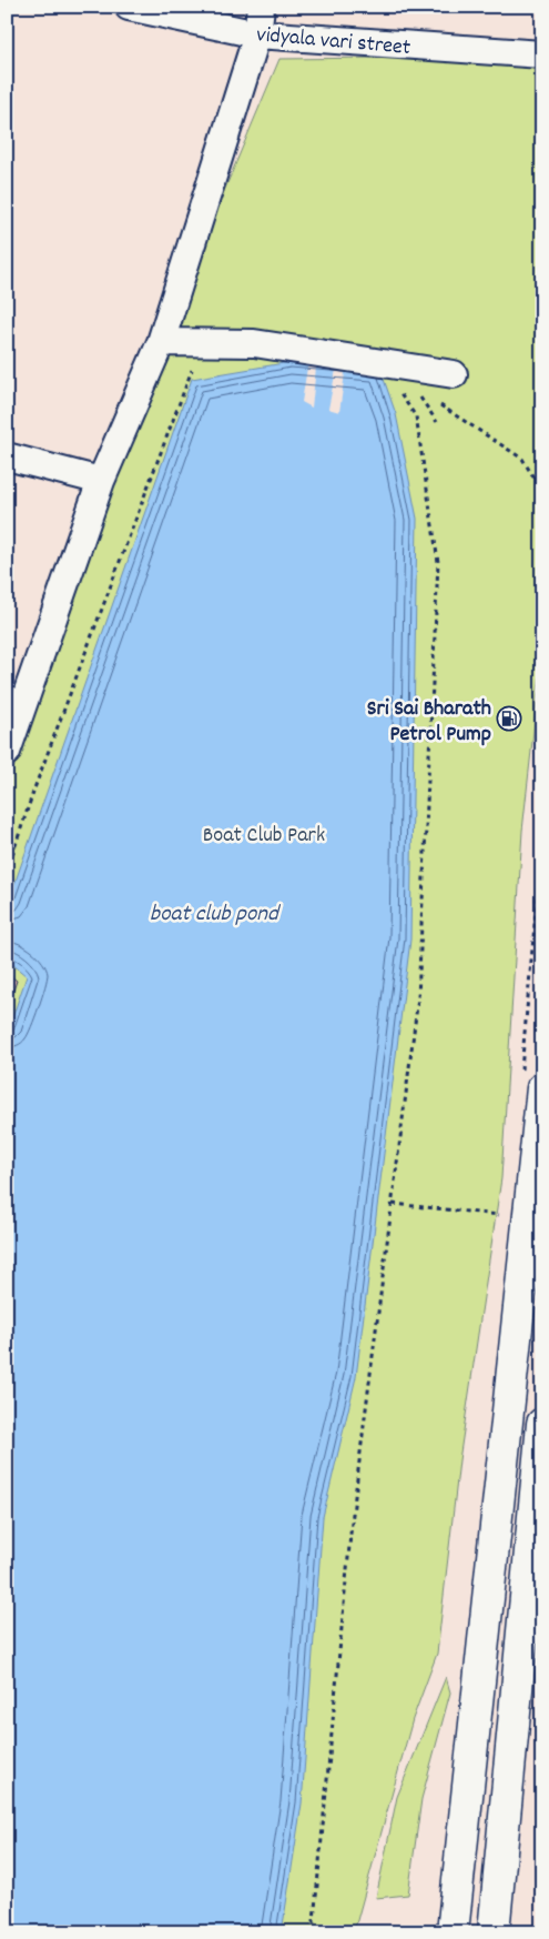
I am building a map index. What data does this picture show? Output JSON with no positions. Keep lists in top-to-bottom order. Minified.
{"streets":{"street":["vidyala vari street"]},"water":["boat club pond"],"parks":["Boat Club Park"],"places":{"fuel station":["Sri Sai Bharath Petrol Pump"]}}
